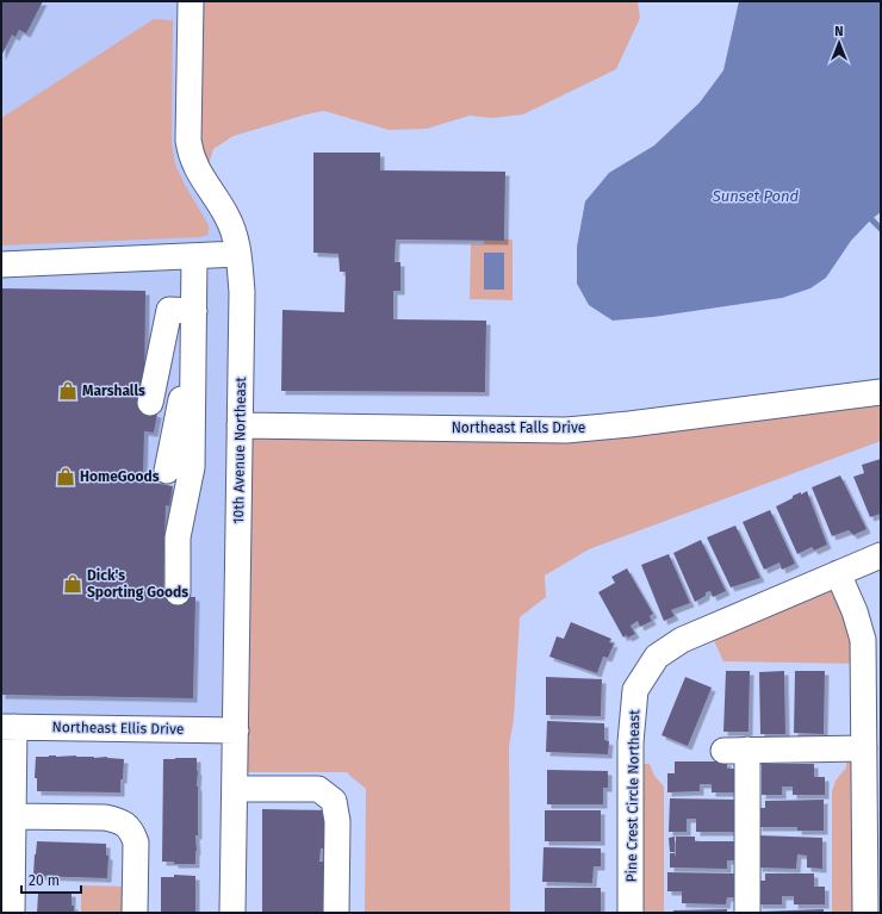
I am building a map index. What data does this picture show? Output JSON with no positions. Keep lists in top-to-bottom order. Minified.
{"streets":{"street":["Northeast Falls Drive","10th Avenue Northeast","Northeast Ellis Drive","Pine Crest Circle Northeast"]},"crossings":[["Northeast Falls Drive","10th Avenue Northeast"],["10th Avenue Northeast","Northeast Ellis Drive"]],"water":["Sunset Pond"],"places":{"shop":["Marshalls","HomeGoods","Dick's Sporting Goods"]},"scale_bar":"20 m","north":"top"}
